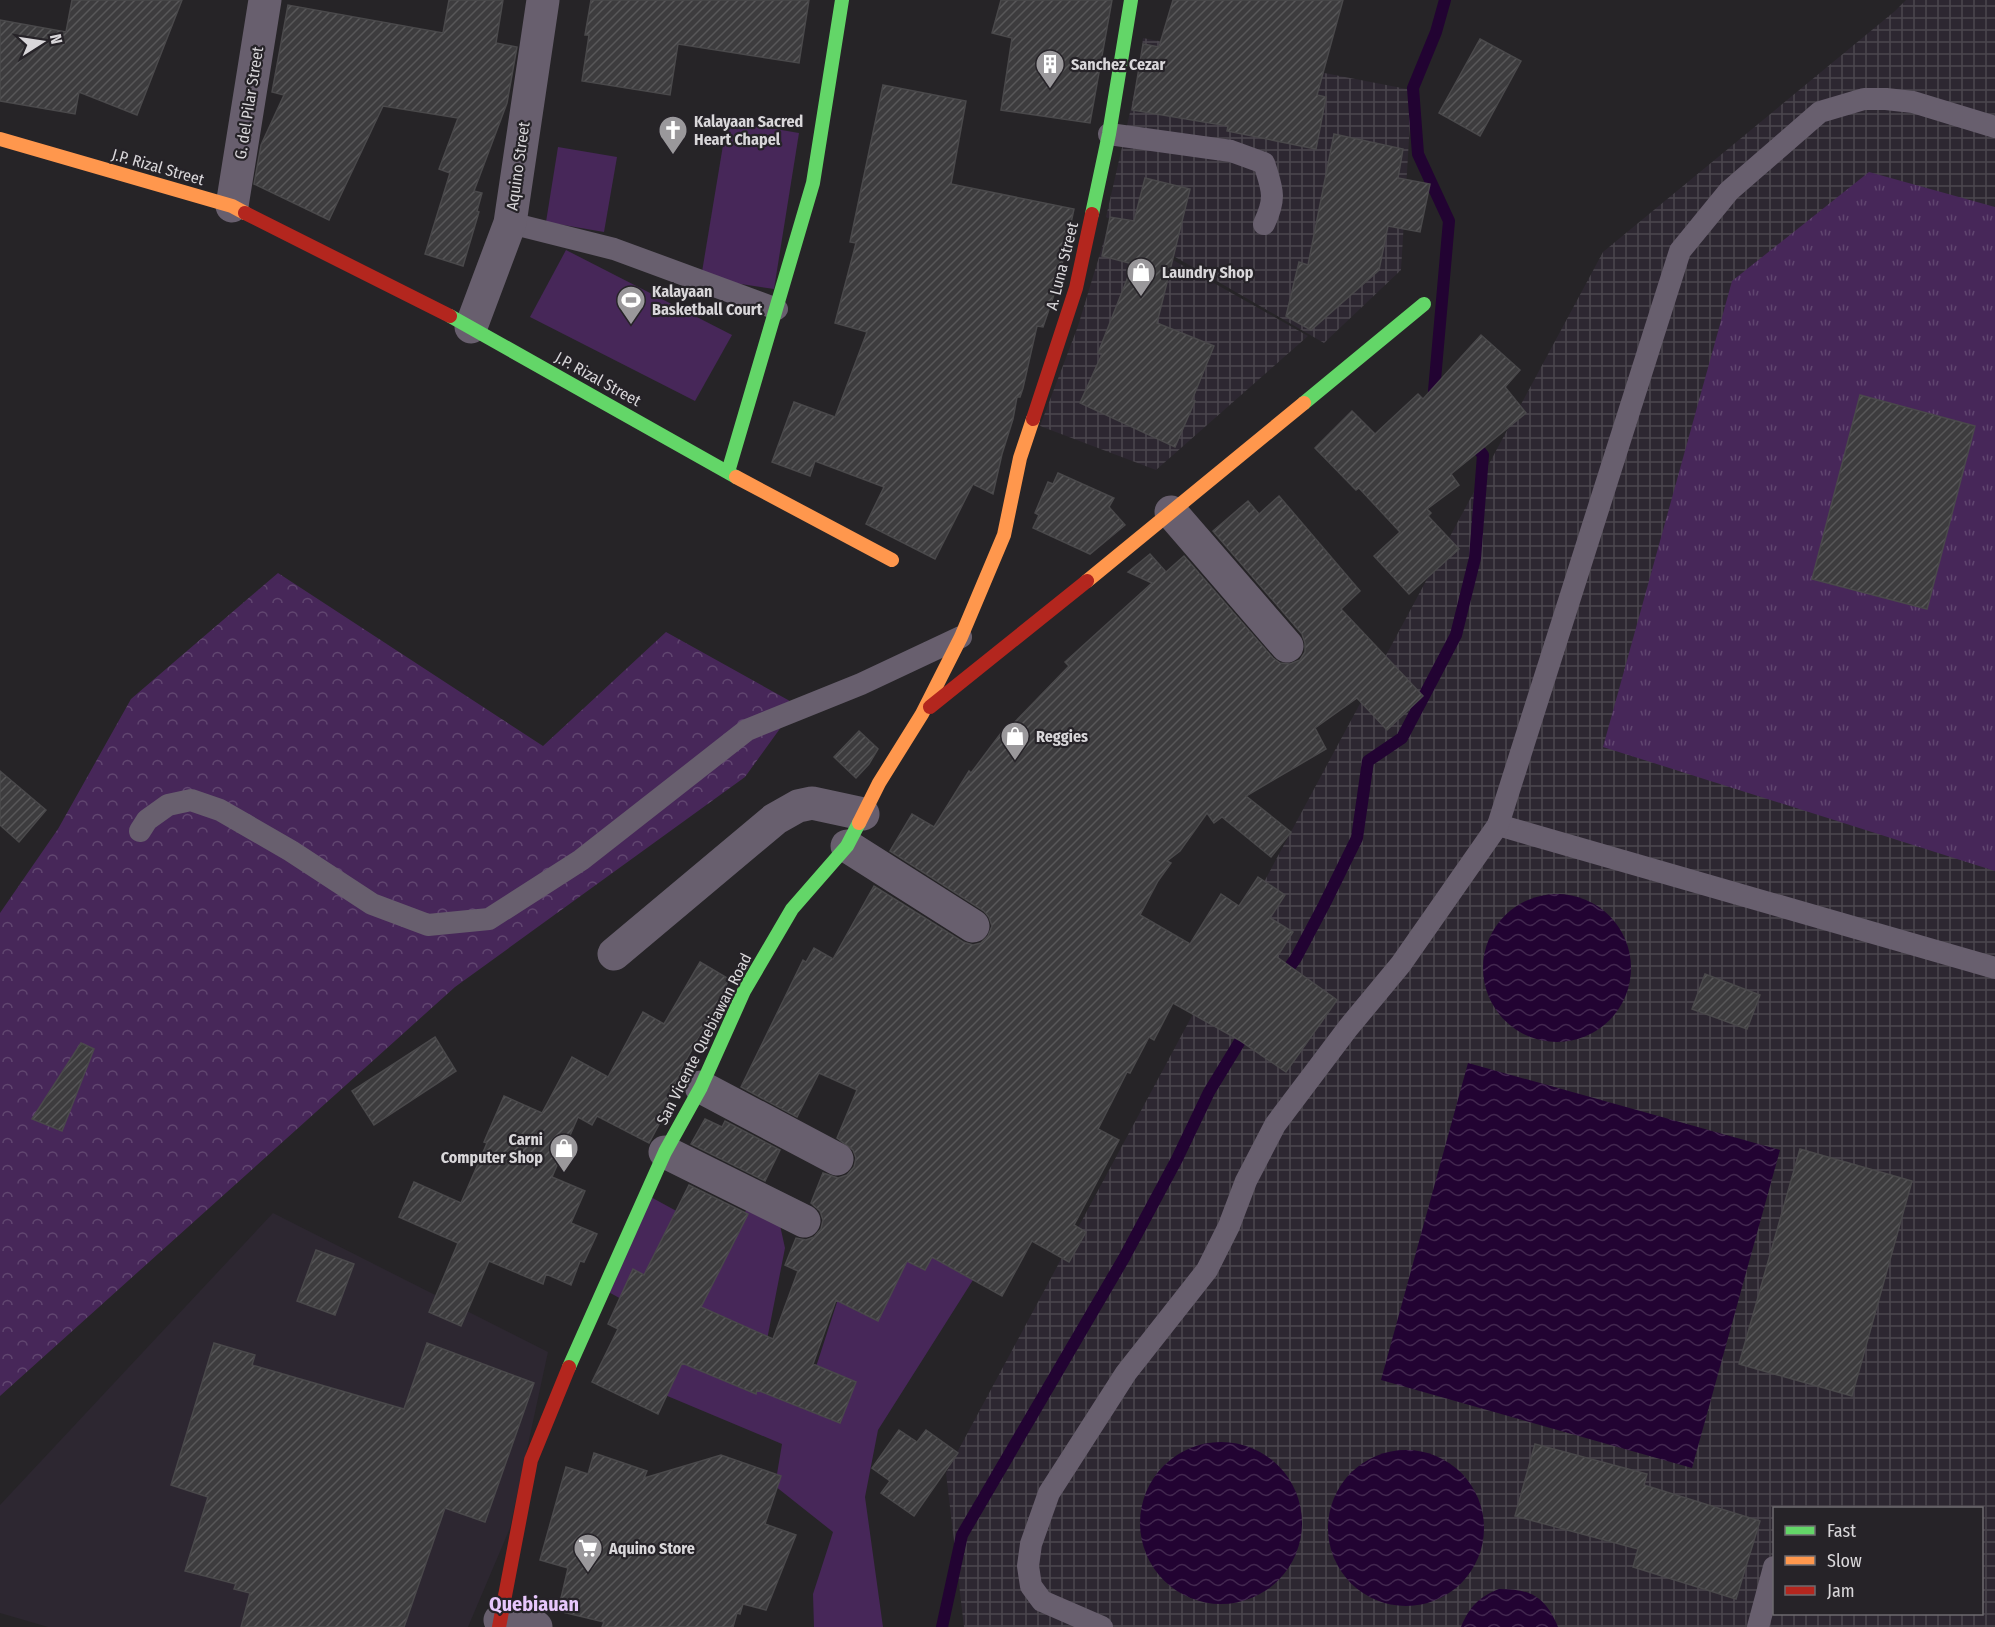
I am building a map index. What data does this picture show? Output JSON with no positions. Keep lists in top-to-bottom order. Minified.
{"streets":{"street":["G. del Pilar Street","Aquino Street","J.P. Rizal Street","A. Luna Street","San Vicente Quebiawan Road"]},"crossings":[["G. del Pilar Street","J.P. Rizal Street"],["Aquino Street","J.P. Rizal Street"],["A. Luna Street","San Vicente Quebiawan Road"]],"districts":["Quebiauan"],"places":{"building":["Sanchez Cezar"],"church":["Kalayaan Sacred Heart Chapel"],"shop":["Laundry Shop","Reggies","Carni Computer Shop"],"sports":["Kalayaan Basketball Court"],"supermarket":["Aquino Store"]},"legend":["Fast","Slow","Jam"],"north":"right"}
